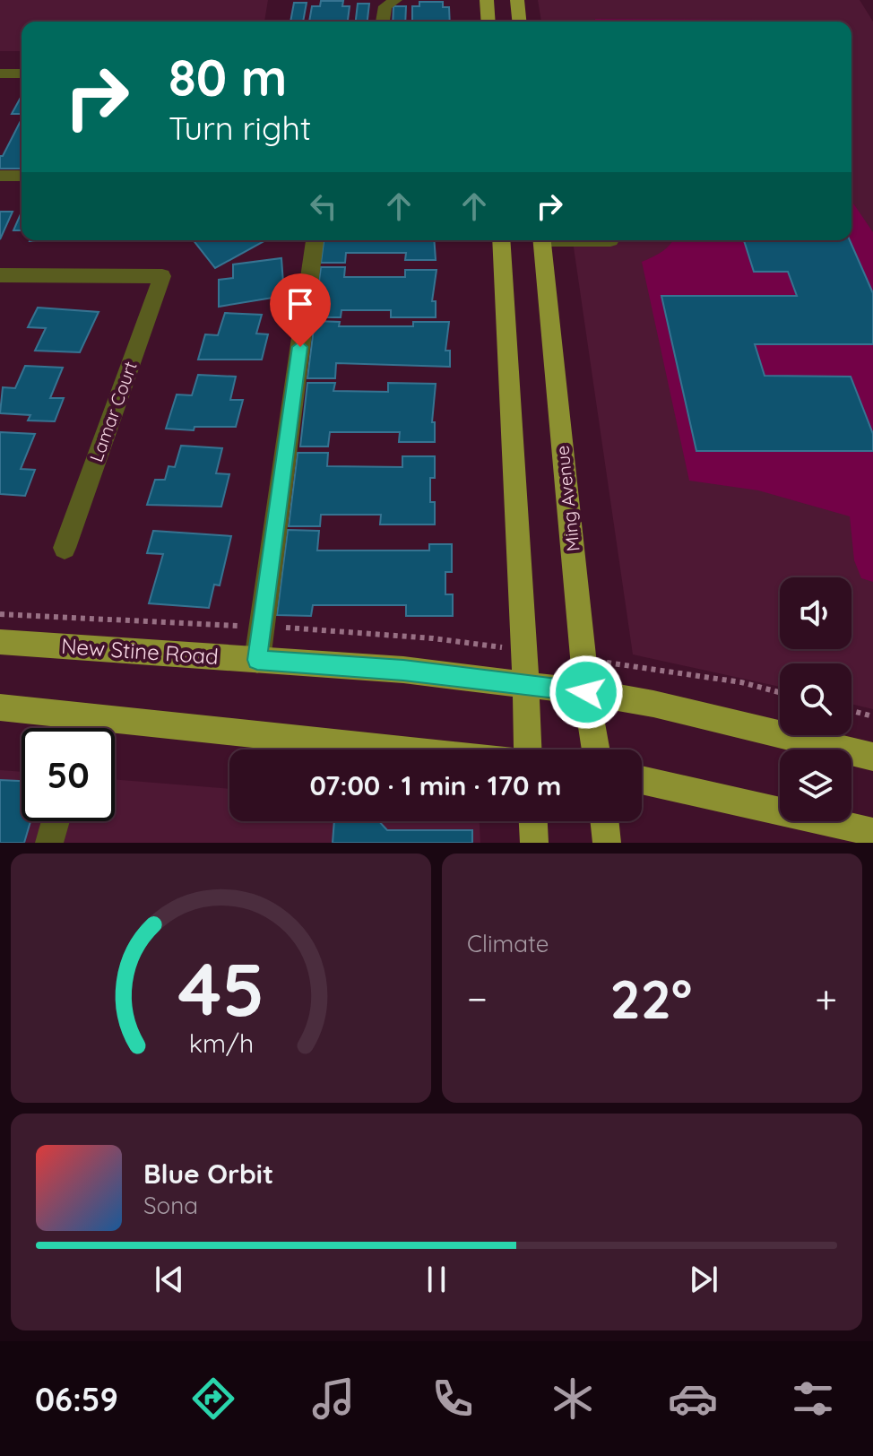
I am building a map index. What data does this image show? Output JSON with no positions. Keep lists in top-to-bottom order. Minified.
{"streets":{"main road":["Ming Avenue","New Stine Road"],"street":["Lamar Court"]},"crossings":[["Ming Avenue","New Stine Road"]],"page":{"turn":["80 m","Turn right"],"limit":"50","trip":"07:00 · 1 min · 170 m","tile":"Climate","heat":["−","22°","+"],"song":["Blue Orbit","Sona"],"tabs":"06:59","gauge":["45","km/h"]}}
